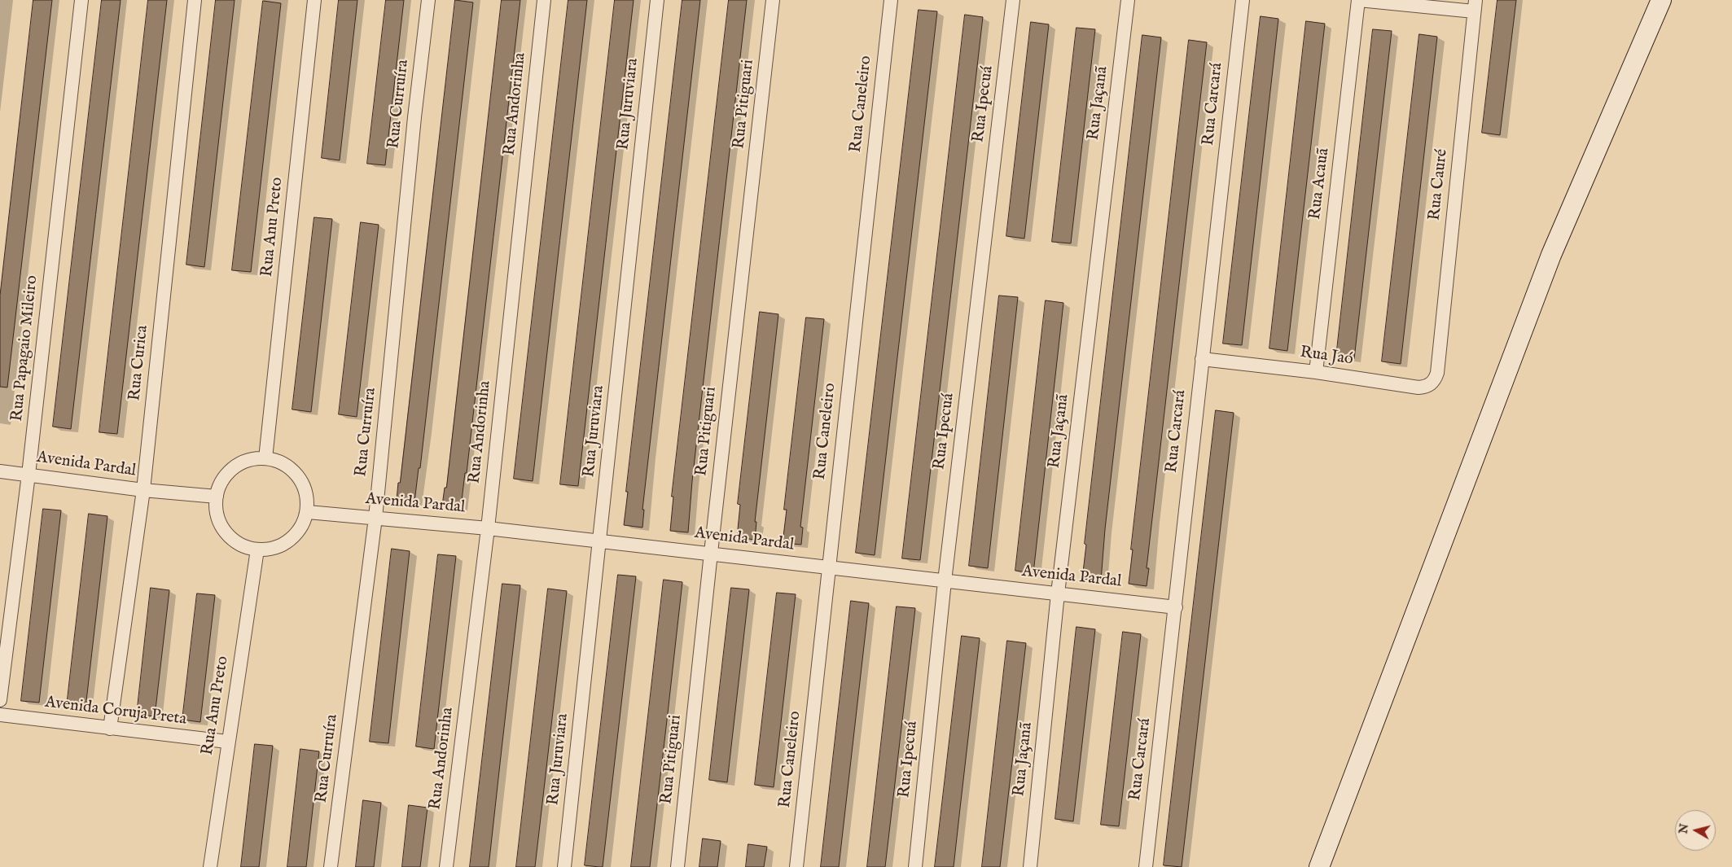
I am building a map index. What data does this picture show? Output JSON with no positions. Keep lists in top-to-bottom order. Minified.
{"streets":{"street":["Rua Jaçanã","Rua Curruíra","Rua Andorinha","Rua Juruviara","Rua Pitiguari","Rua Caneleiro","Rua Ipecuá","Rua Carcará","Rua Acauã","Rua Cauré","Rua Anu Preto","Rua Papagaio Mileiro","Rua Jaó","Rua Curica","Avenida Pardal","Avenida Coruja Preta"]},"crossings":[["Rua Jaçanã","Avenida Pardal"],["Rua Curruíra","Avenida Pardal"],["Rua Andorinha","Avenida Pardal"],["Rua Juruviara","Avenida Pardal"],["Rua Pitiguari","Avenida Pardal"],["Rua Caneleiro","Avenida Pardal"],["Rua Ipecuá","Avenida Pardal"],["Rua Carcará","Rua Jaó"],["Rua Carcará","Avenida Pardal"],["Rua Acauã","Rua Jaó"],["Rua Cauré","Rua Jaó"],["Rua Anu Preto","Avenida Pardal"],["Rua Anu Preto","Avenida Coruja Preta"],["Rua Papagaio Mileiro","Avenida Pardal"],["Rua Curica","Avenida Pardal"],["Rua Curica","Avenida Coruja Preta"]],"north":"left"}
